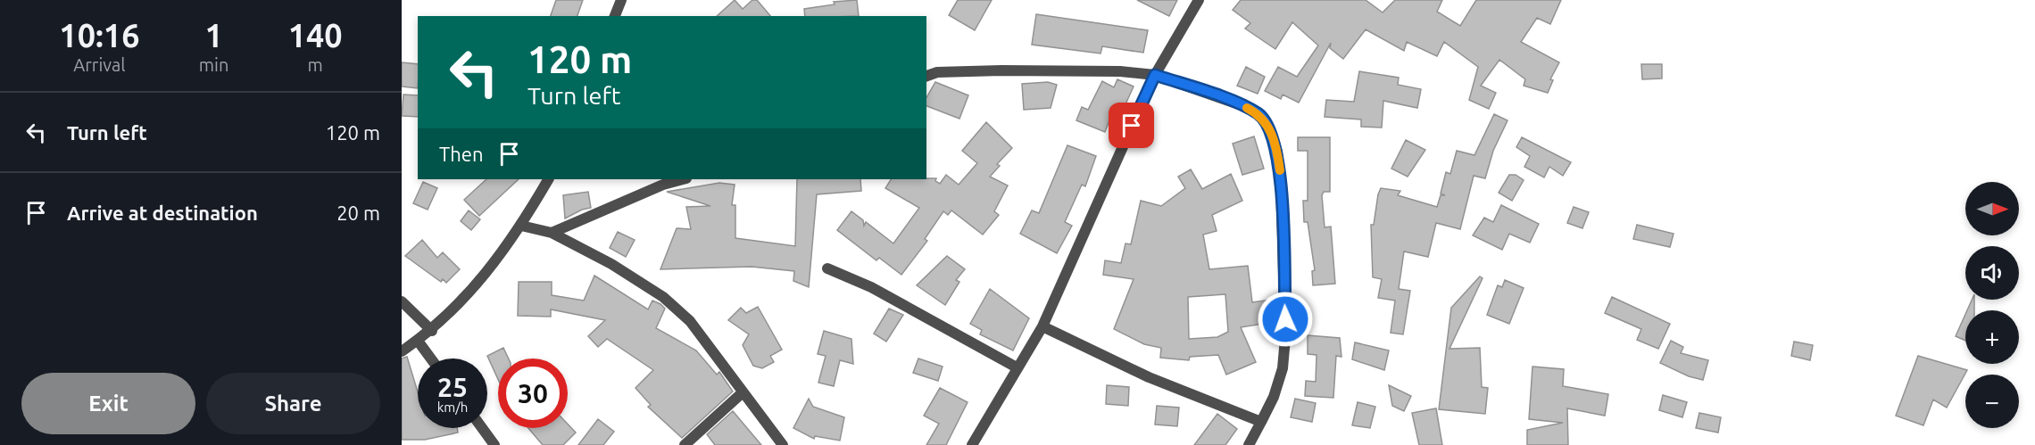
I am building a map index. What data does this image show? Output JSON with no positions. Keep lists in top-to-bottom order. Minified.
{"north":"right","page":{"eta":["10:16","Arrival","1","min","140","m"],"turn":["120 m","Turn left"],"list":[{"name":"Turn left","value":"120 m"},{"name":"Arrive at destination","value":"20 m"}],"then":"Then","map_buttons":["+","−"],"speed":"25 km/h","limit":"30","buttons":["Exit","Share"]}}
